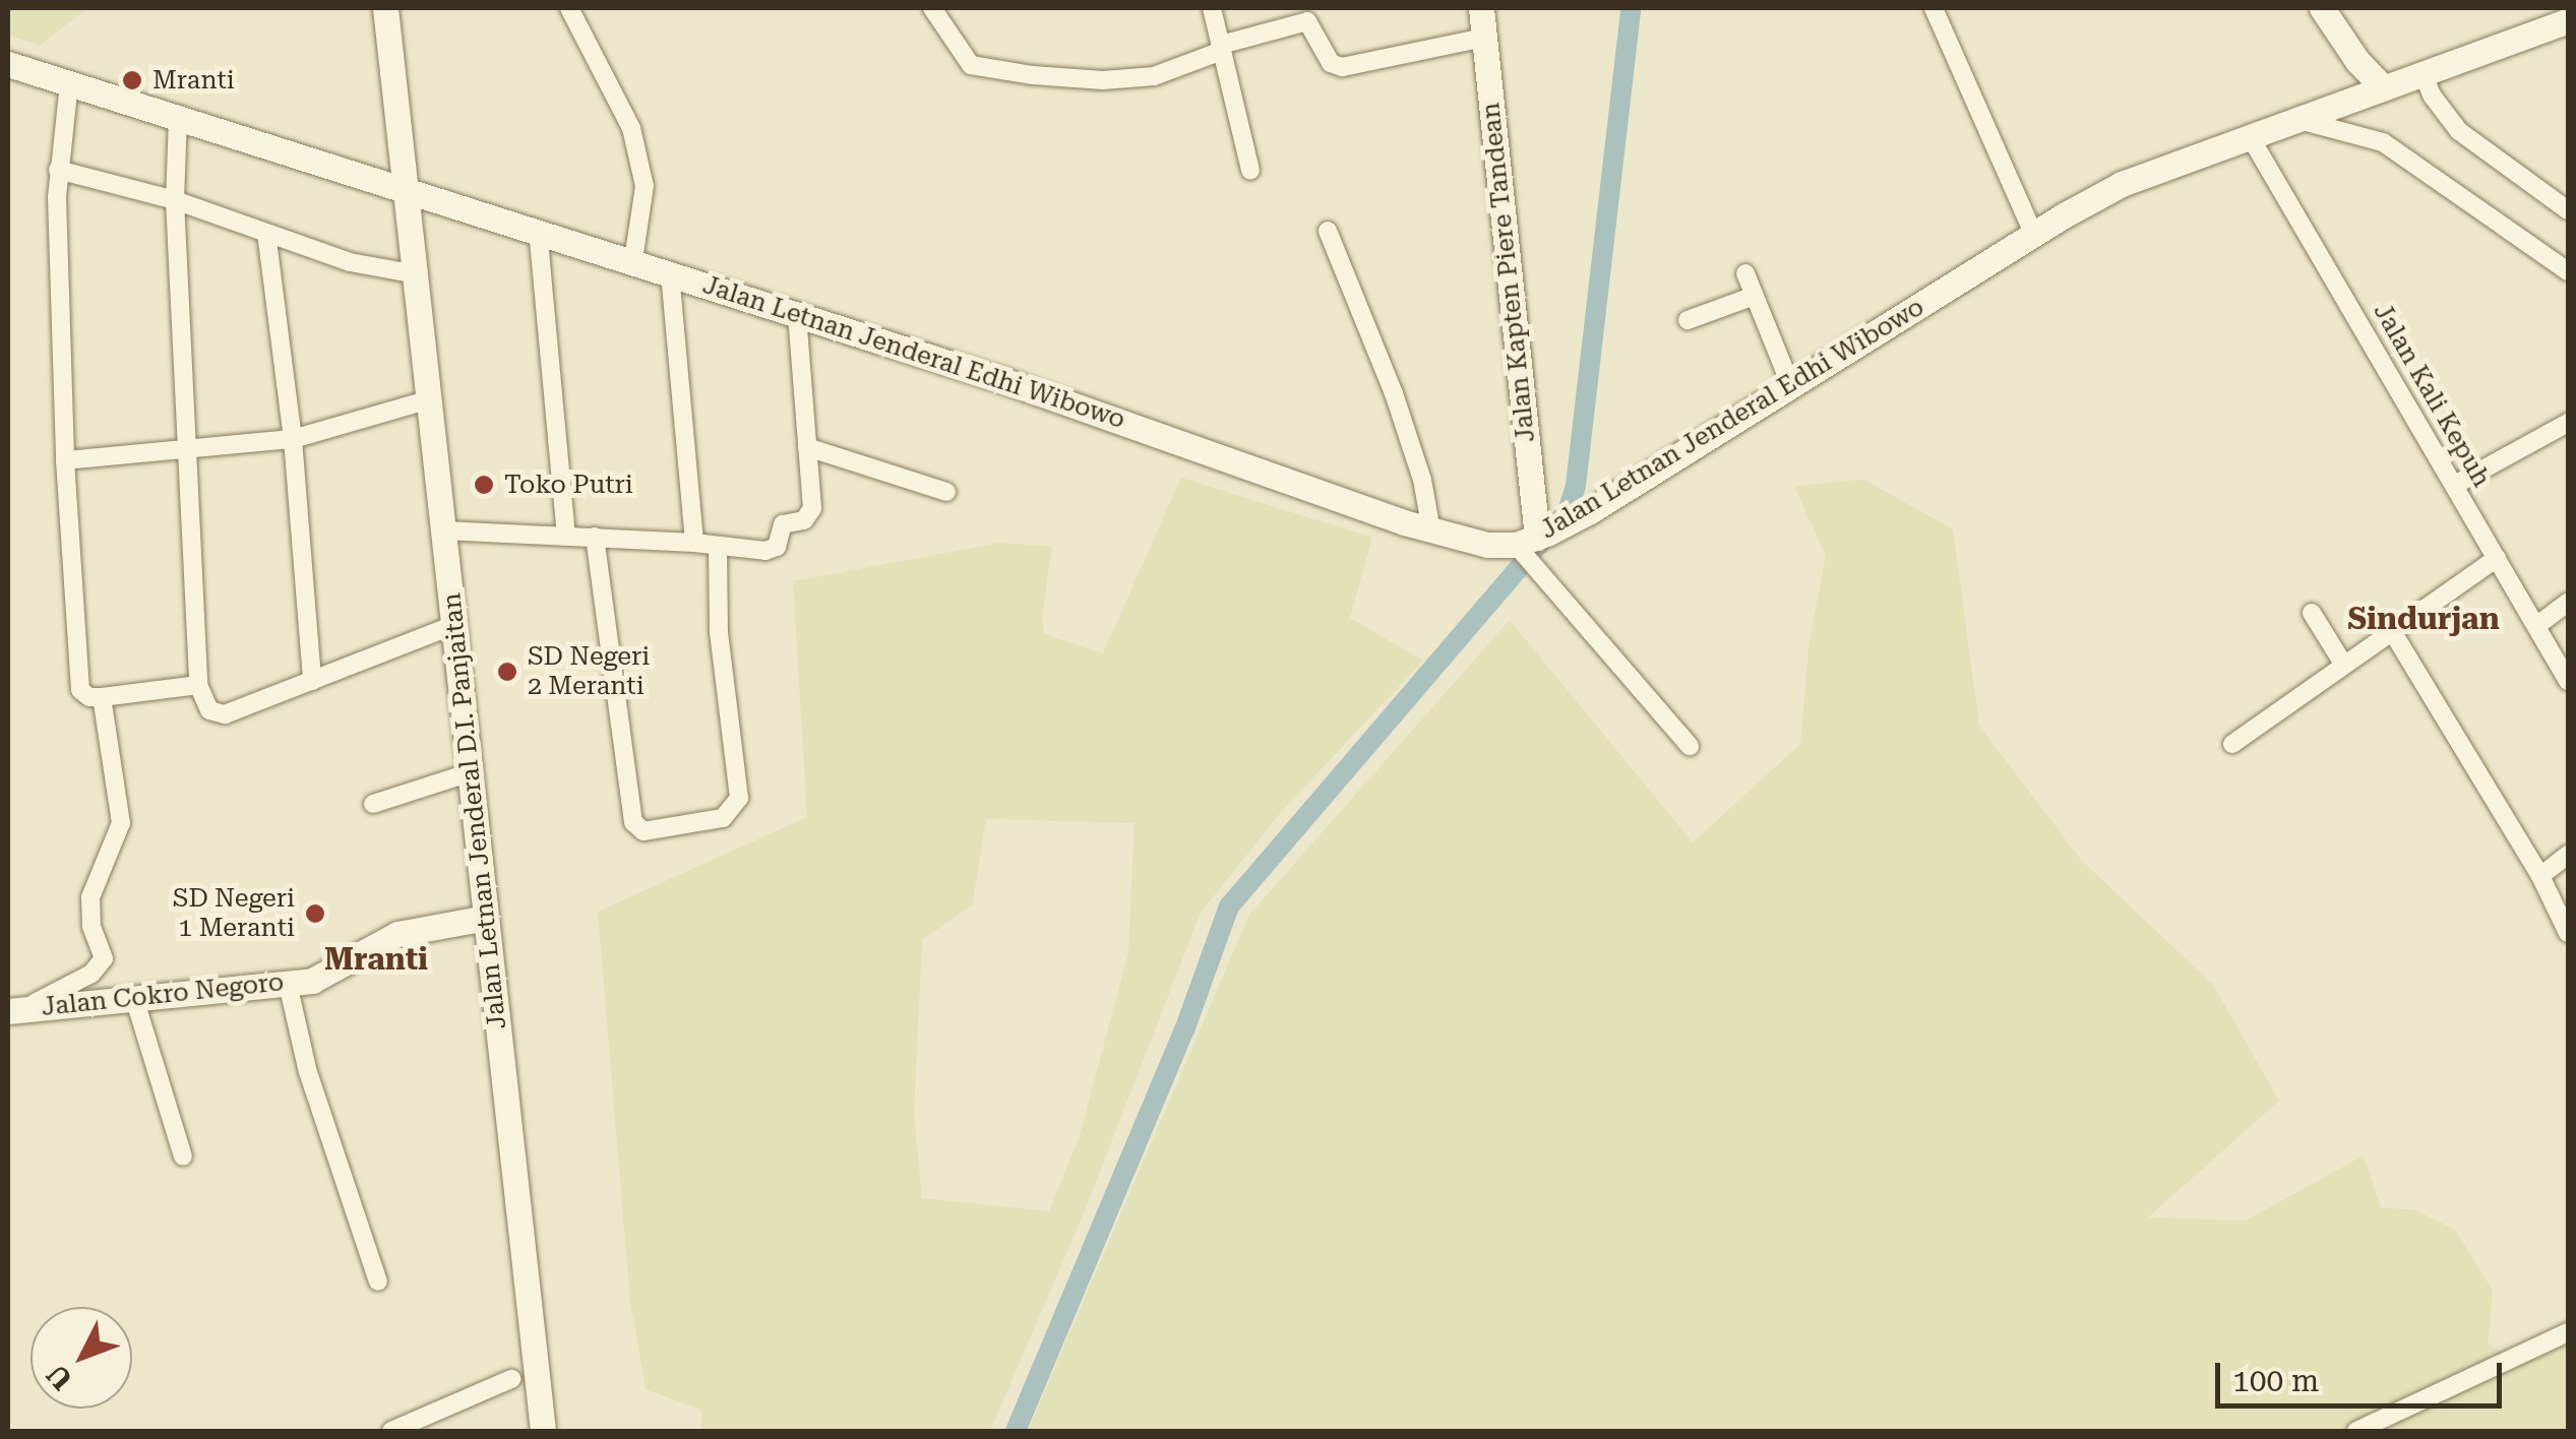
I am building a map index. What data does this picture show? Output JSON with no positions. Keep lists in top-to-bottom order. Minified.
{"streets":{"street":["Jalan Kapten Piere Tandean","Jalan Letnan Jenderal Edhi Wibowo","Jalan Kali Kepuh","Jalan Letnan Jenderal D.I. Panjaitan","Jalan Cokro Negoro"]},"crossings":[["Jalan Kapten Piere Tandean","Jalan Letnan Jenderal Edhi Wibowo"],["Jalan Letnan Jenderal Edhi Wibowo","Jalan Kali Kepuh"],["Jalan Letnan Jenderal Edhi Wibowo","Jalan Letnan Jenderal D.I. Panjaitan"],["Jalan Letnan Jenderal D.I. Panjaitan","Jalan Cokro Negoro"]],"districts":["Sindurjan","Mranti"],"places":["Mranti","Toko Putri","SD Negeri 2 Meranti","SD Negeri 1 Meranti"],"scale_bar":"100 m","north":"bottom left"}
